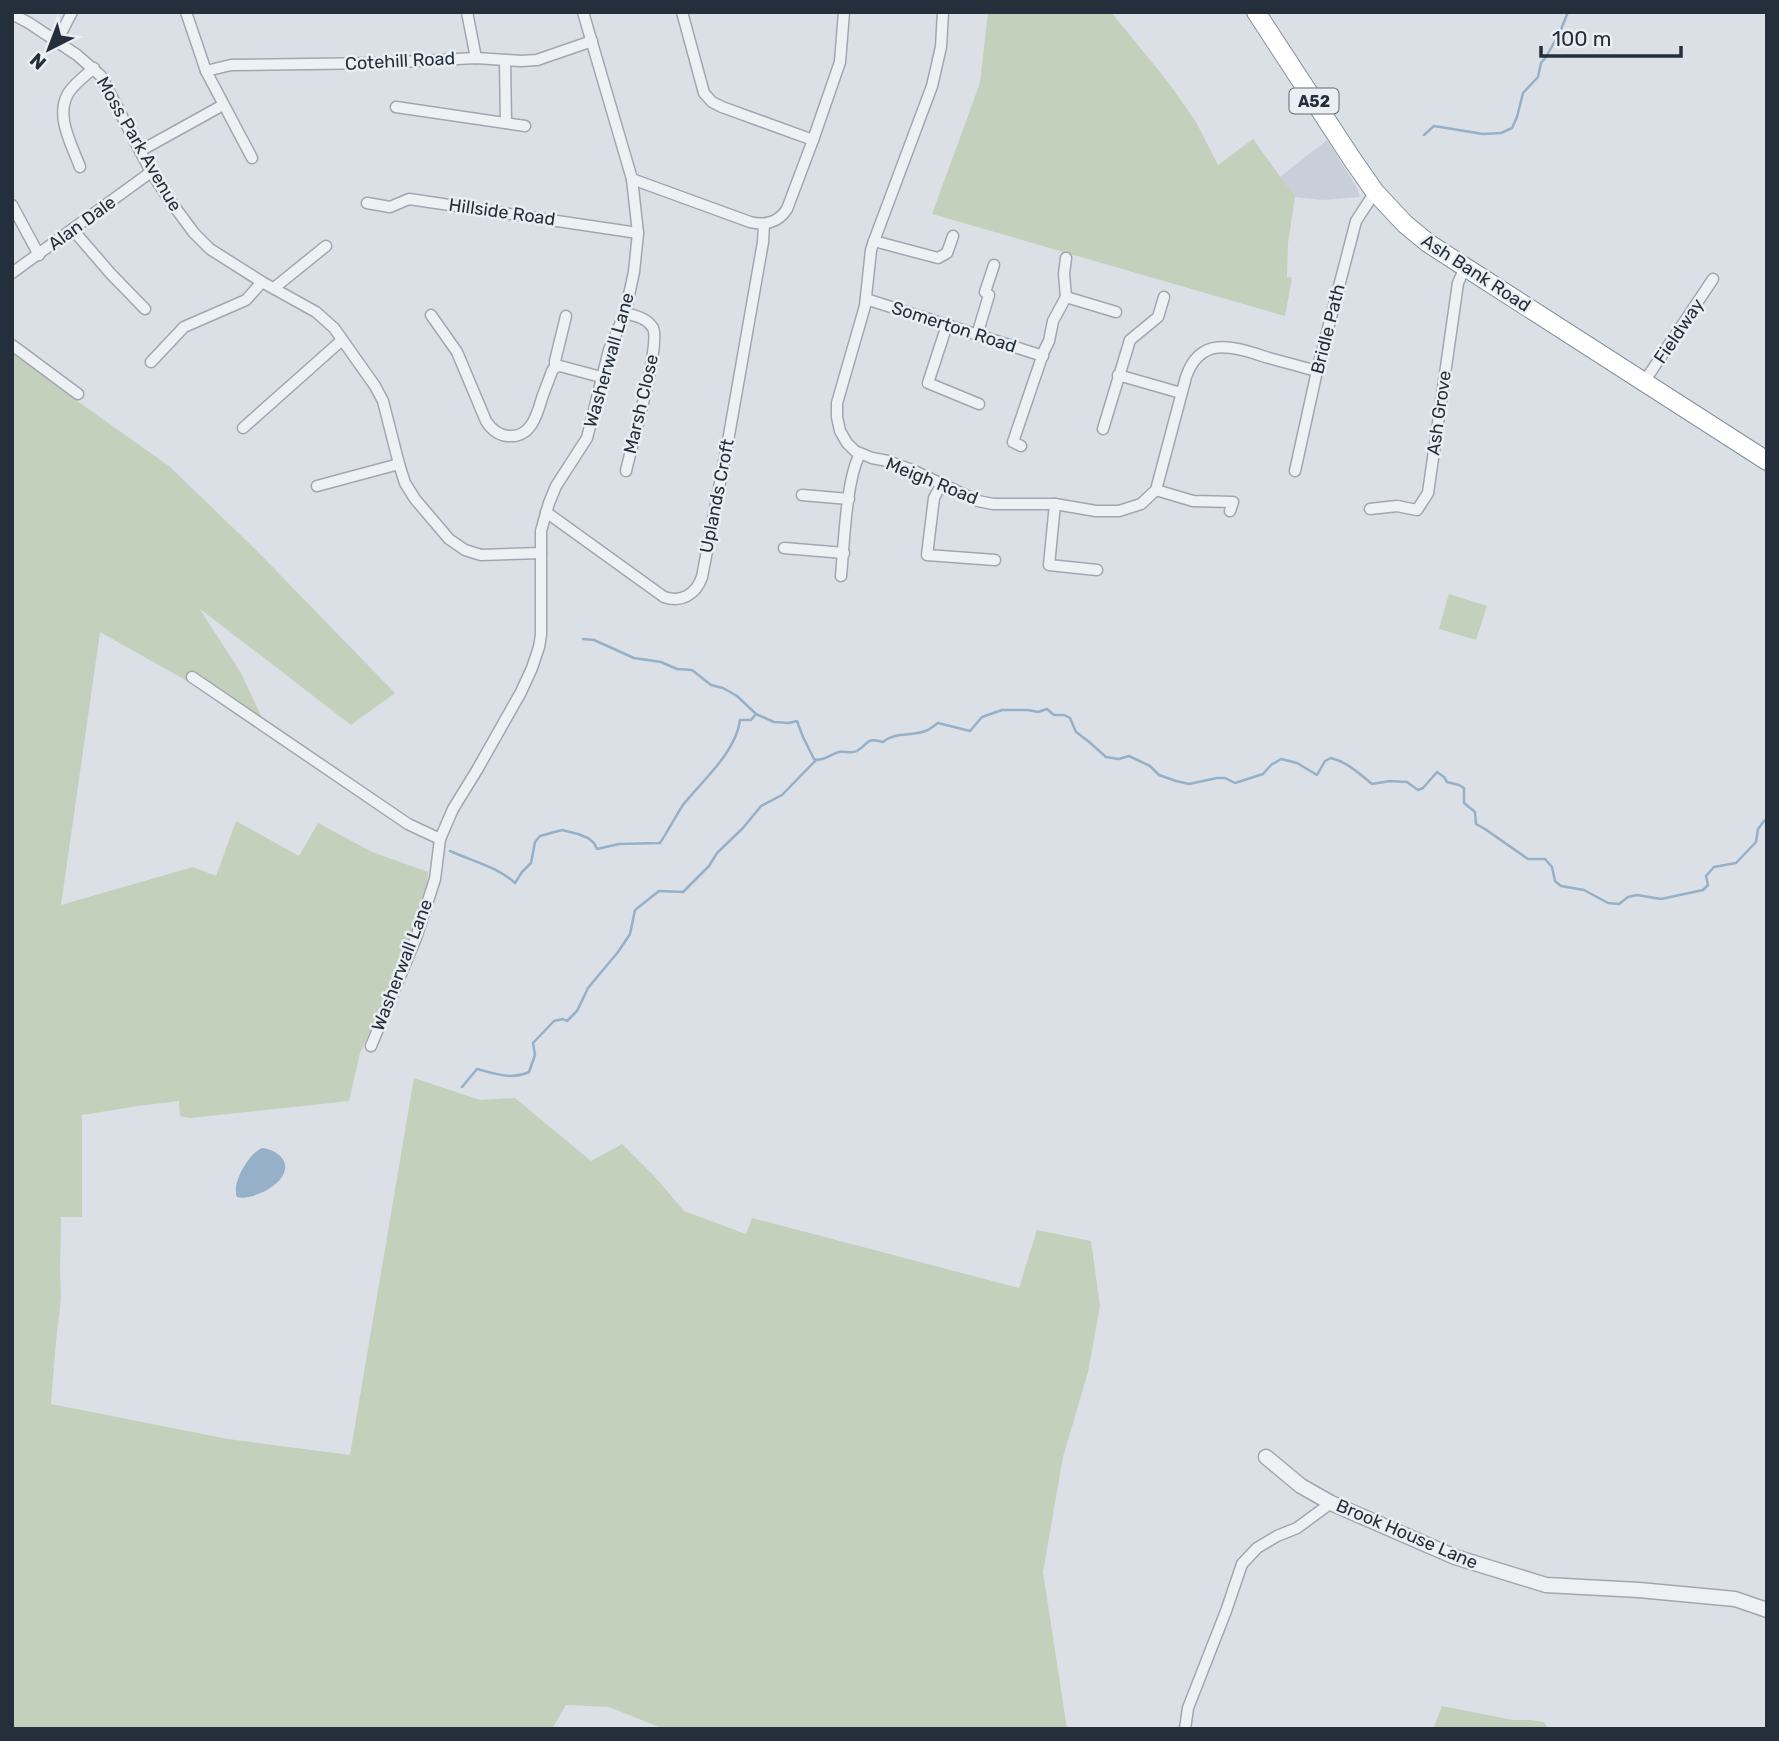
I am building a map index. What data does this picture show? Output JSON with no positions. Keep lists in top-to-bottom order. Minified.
{"streets":{"highway":["A52","Ash Bank Road"],"street":["Cotehill Road","Moss Park Avenue","Hillside Road","Alan Dale","Somerton Road","Bridle Path","Fieldway","Washerwall Lane","Marsh Close","Ash Grove","Meigh Road","Uplands Croft","Brook House Lane"]},"crossings":[["Cotehill Road","Washerwall Lane"],["Moss Park Avenue","Alan Dale"],["Moss Park Avenue","Washerwall Lane"],["Hillside Road","Washerwall Lane"],["Ash Bank Road","Bridle Path"],["Ash Bank Road","Fieldway"],["Ash Bank Road","Ash Grove"],["Washerwall Lane","Marsh Close"],["Washerwall Lane","Uplands Croft"]],"scale_bar":"100 m","north":"bottom left"}
